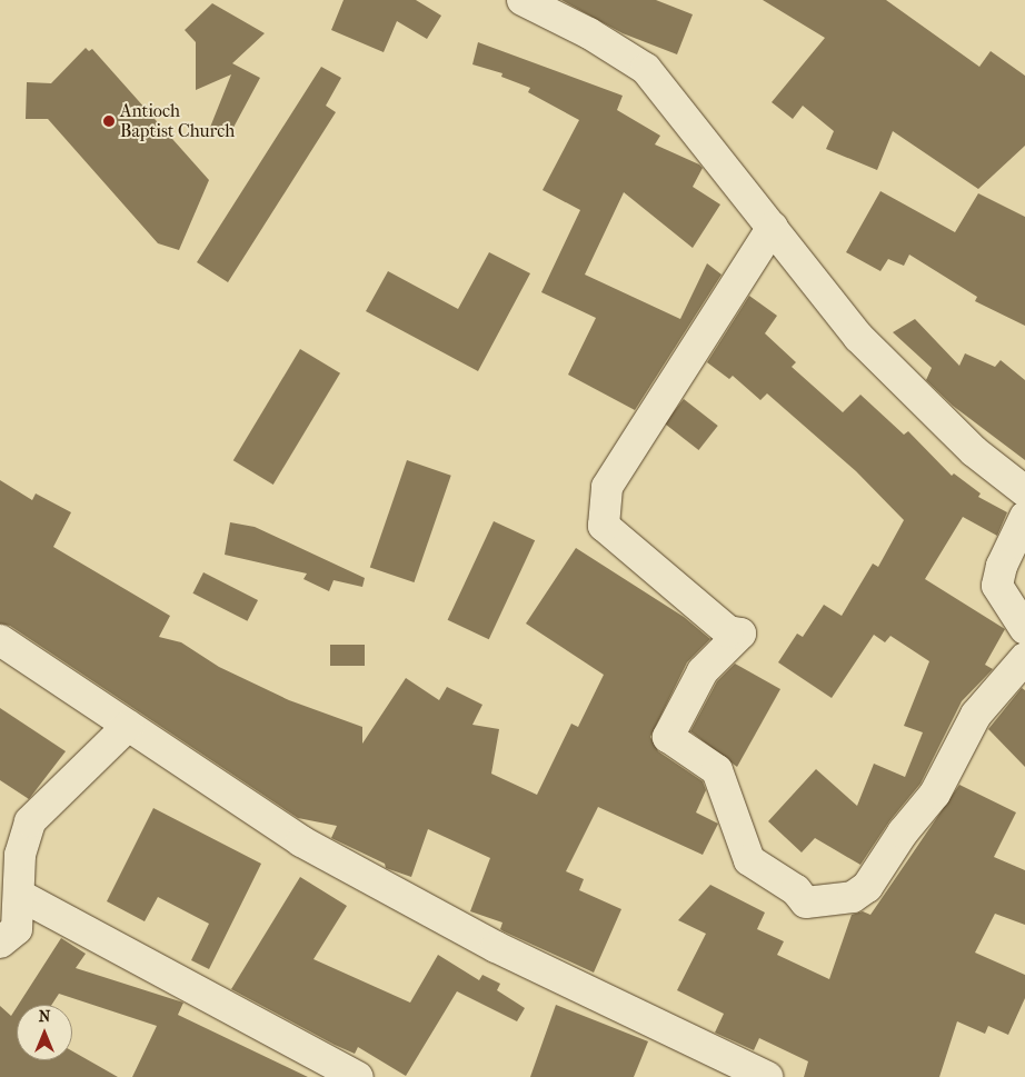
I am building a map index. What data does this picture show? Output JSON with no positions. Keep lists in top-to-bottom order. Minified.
{"places":["Antioch Baptist Church"],"north":"top"}
